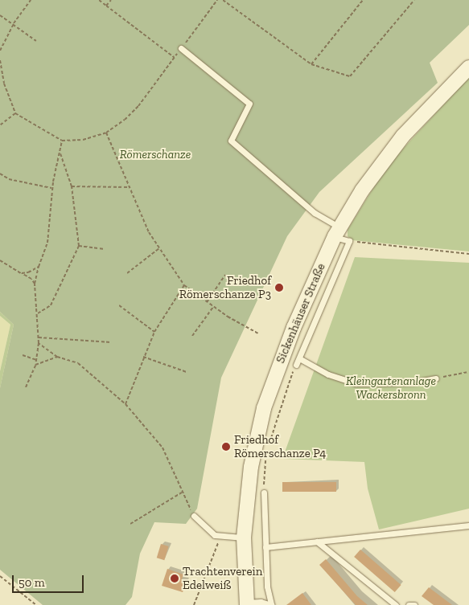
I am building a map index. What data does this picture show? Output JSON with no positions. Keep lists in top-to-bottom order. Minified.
{"streets":{"street":["Sickenhäuser Straße"]},"parks":["Römerschanze","Kleingartenanlage Wackersbronn"],"places":["Friedhof Römerschanze P3","Friedhof Römerschanze P4","Trachtenverein Edelweiß"],"scale_bar":"50 m"}
